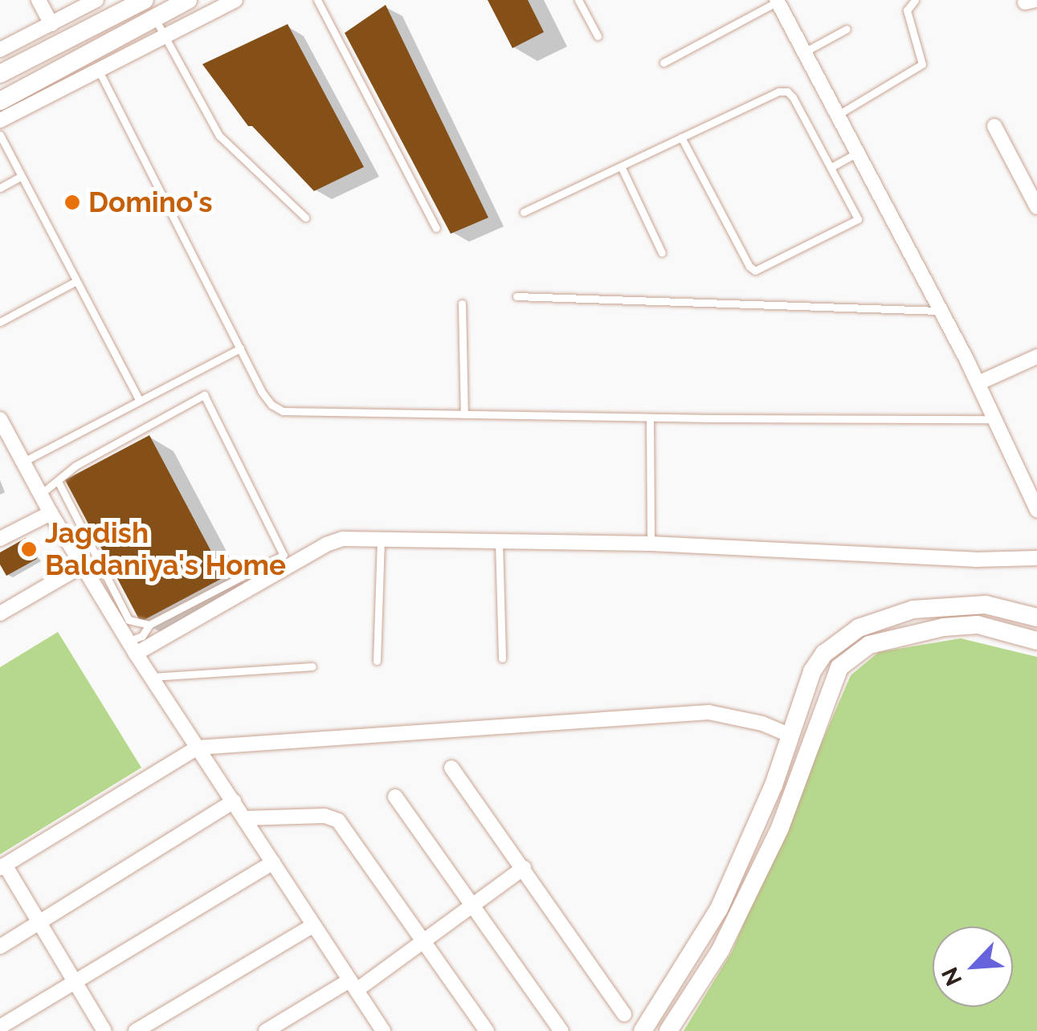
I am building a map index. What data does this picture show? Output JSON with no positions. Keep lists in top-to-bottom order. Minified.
{"places":["Domino's","Jagdish Baldaniya's Home"],"north":"bottom left"}
